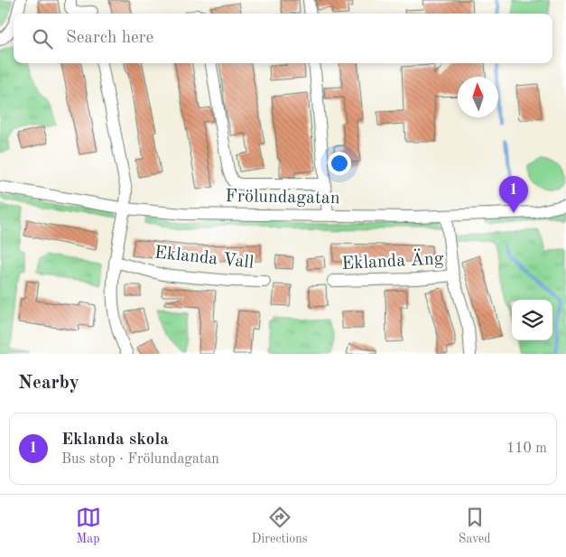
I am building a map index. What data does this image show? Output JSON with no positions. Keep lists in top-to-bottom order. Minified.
{"streets":{"street":["Frölundagatan","Eklanda Vall","Eklanda Äng"]},"crossings":[["Frölundagatan","Eklanda Äng"]],"north":"top","page":{"search":"Search here","pins":"1","heading":"Nearby","list":[{"mark":"1","name":"Eklanda skola","note":"Bus stop · Frölundagatan","value":"110 m"}],"nav":["Map","Directions","Saved"]}}
